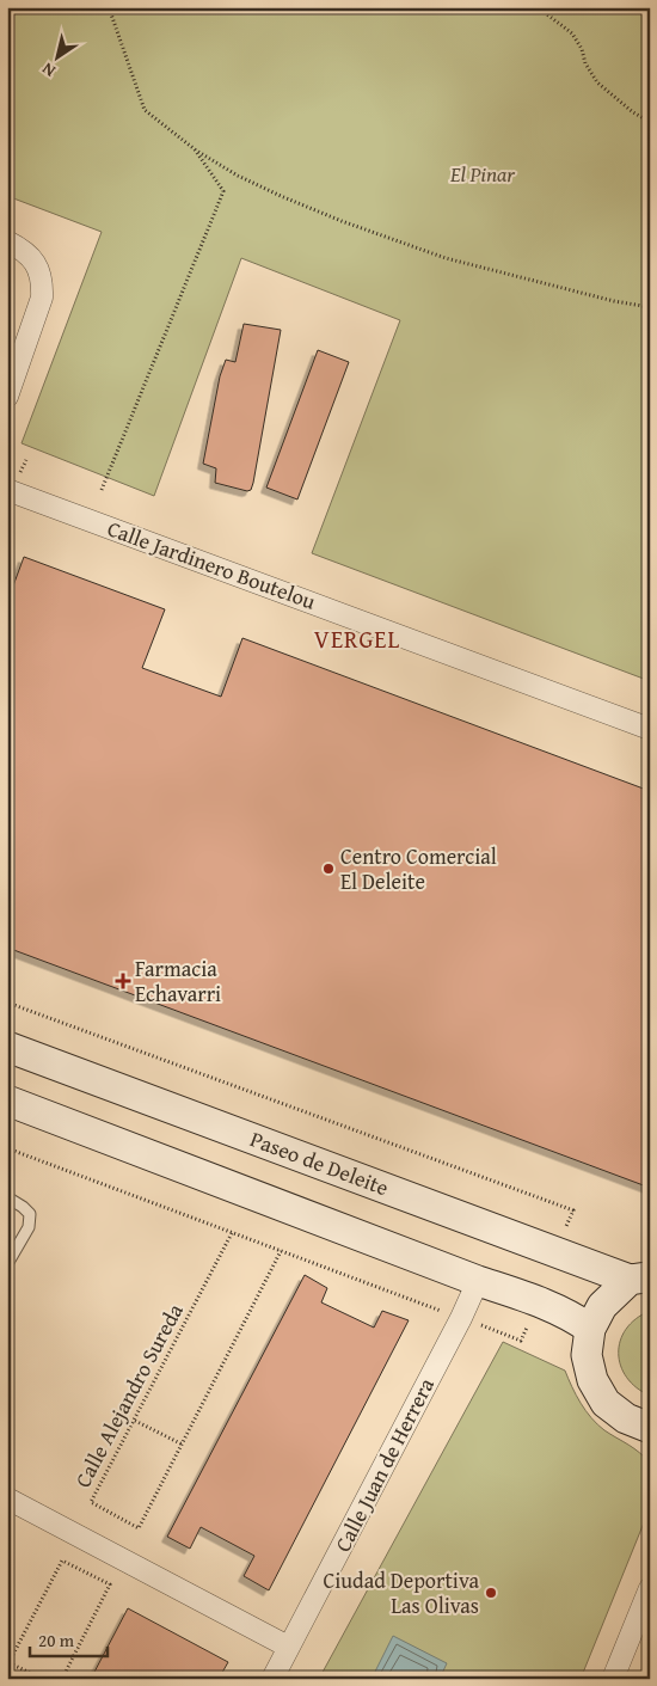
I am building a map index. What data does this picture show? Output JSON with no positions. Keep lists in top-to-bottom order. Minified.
{"streets":{"main road":["Paseo de Deleite"],"street":["Calle Jardinero Boutelou","Calle Juan de Herrera"],"path":["Calle Alejandro Sureda"]},"districts":["VERGEL"],"parks":["El Pinar"],"places":{"other":["Centro Comercial El Deleite","Ciudad Deportiva Las Olivas"],"health":["Farmacia Echavarri"]},"scale_bar":"20 m","north":"bottom left"}
